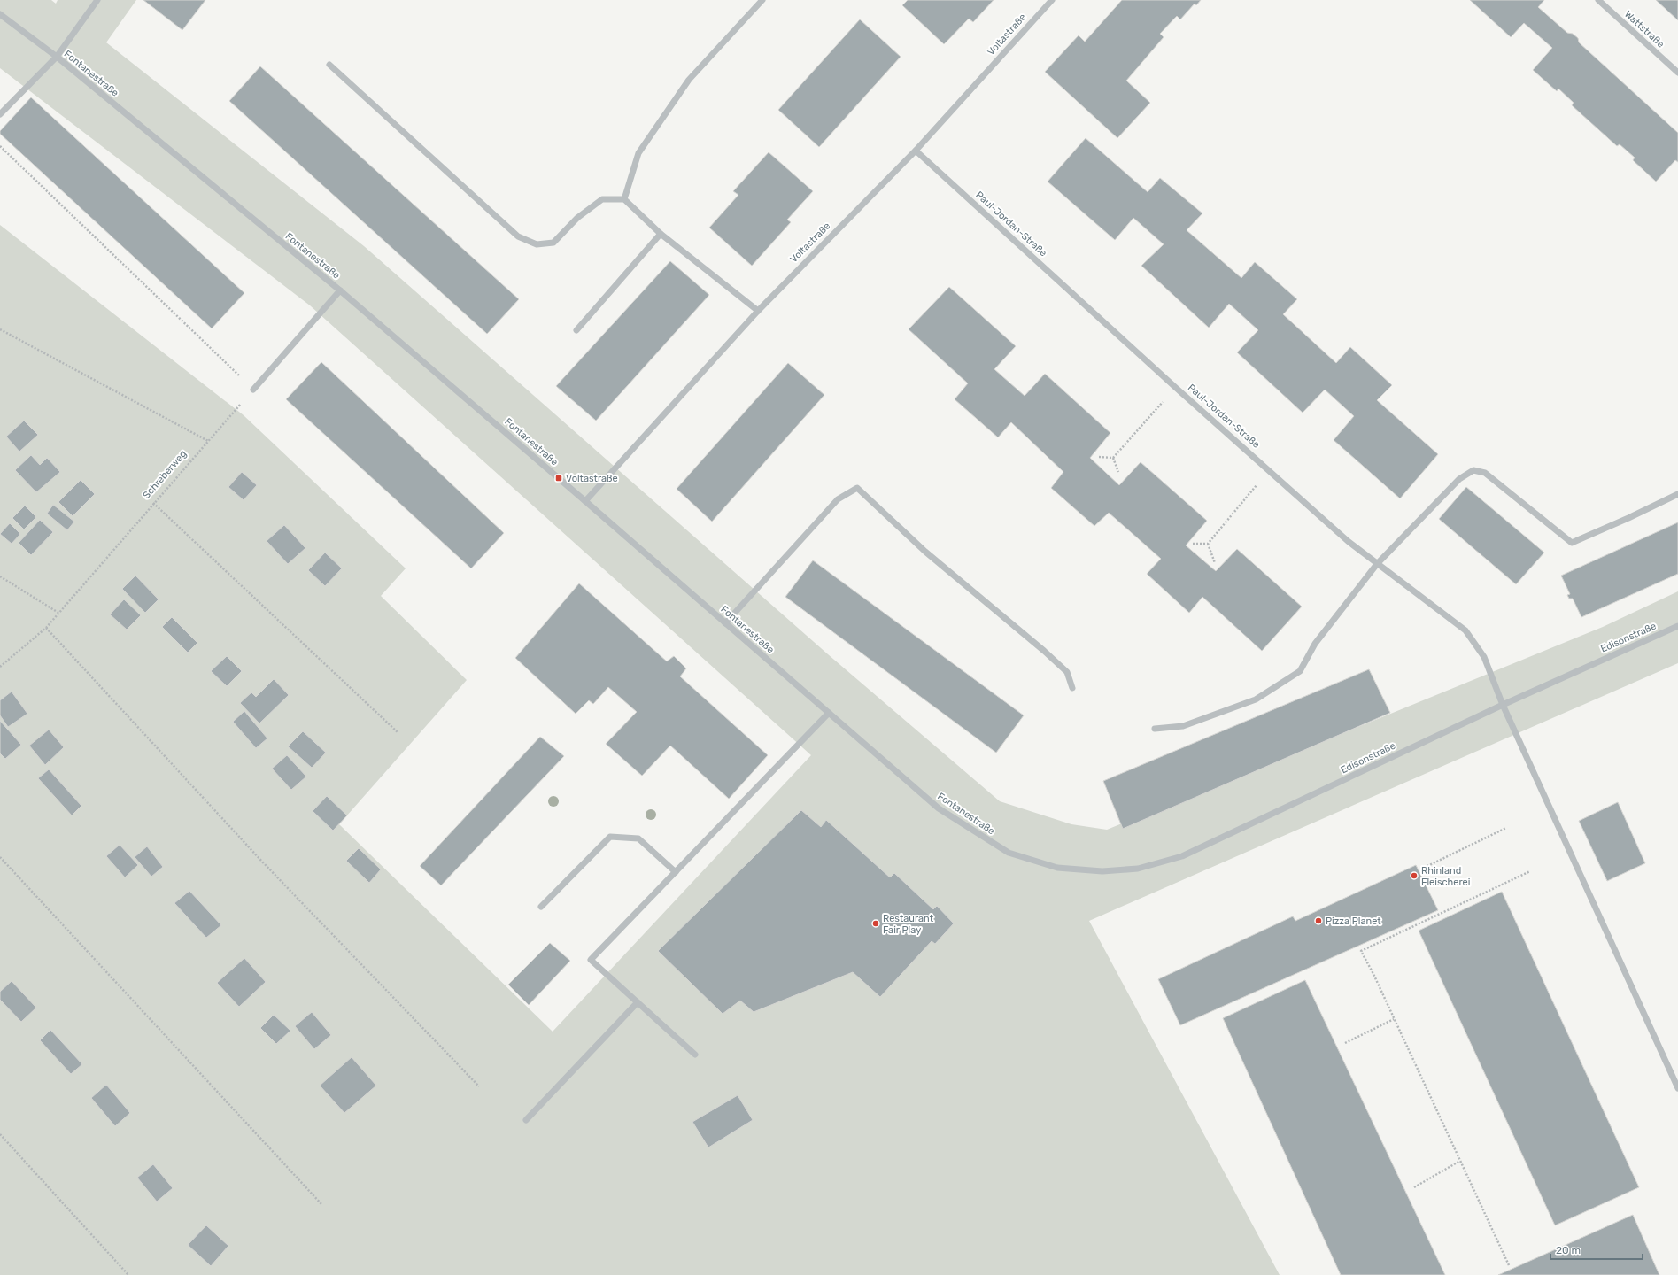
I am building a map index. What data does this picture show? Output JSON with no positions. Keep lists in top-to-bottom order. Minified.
{"streets":{"street":["Wattstraße","Voltastraße","Fontanestraße","Paul-Jordan-Straße","Edisonstraße"],"path":["Schreberweg"]},"crossings":[["Voltastraße","Fontanestraße"],["Voltastraße","Paul-Jordan-Straße"],["Fontanestraße","Edisonstraße"],["Paul-Jordan-Straße","Edisonstraße"]],"places":{"transit":["Voltastraße"],"other":["Rhinland Fleischerei","Pizza Planet","Restaurant Fair Play"]},"scale_bar":"20 m"}
